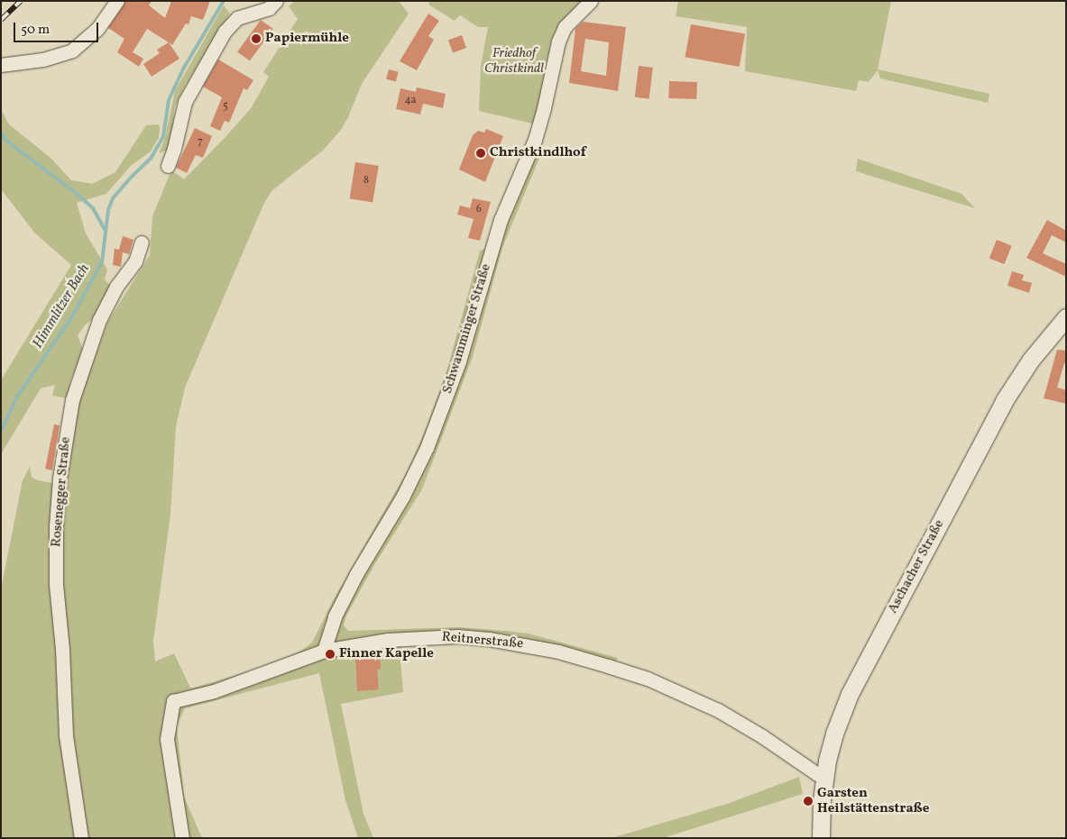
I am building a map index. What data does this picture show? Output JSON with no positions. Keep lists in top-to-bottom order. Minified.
{"streets":{"street":["Schwamminger Straße","Rosenegger Straße","Aschacher Straße","Reitnerstraße"]},"crossings":[["Schwamminger Straße","Reitnerstraße"],["Aschacher Straße","Reitnerstraße"]],"water":["Himmlitzer Bach"],"parks":["Friedhof Christkindl"],"places":["Papiermühle","Christkindlhof","Finner Kapelle","Garsten Heilstättenstraße"],"house_numbers":["4a","5","7","8","6"],"scale_bar":"50 m"}
